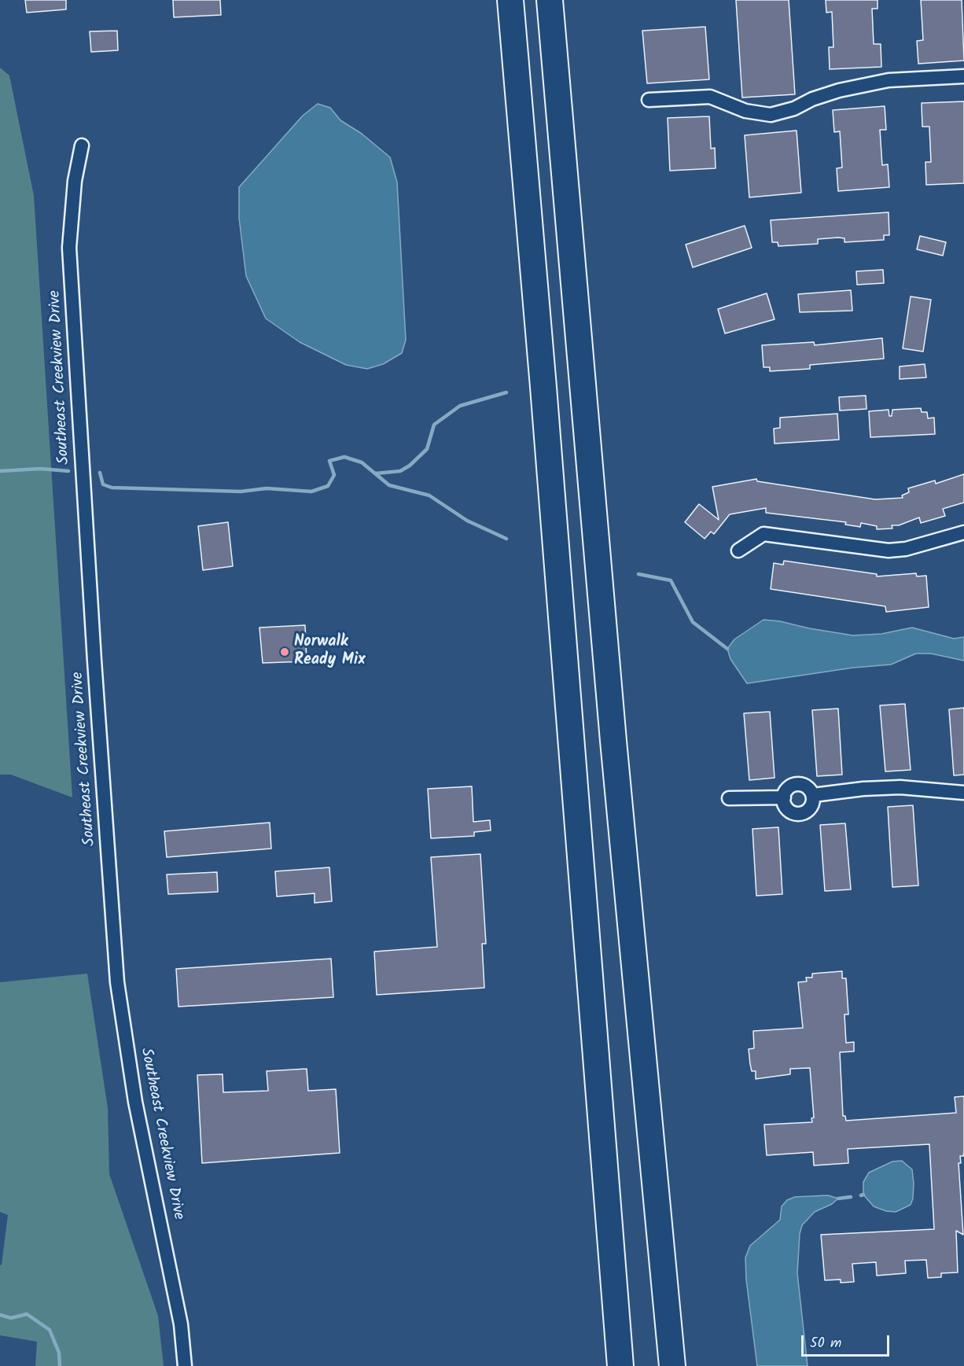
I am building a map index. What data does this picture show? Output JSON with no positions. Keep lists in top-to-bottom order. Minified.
{"streets":{"street":["Southeast Creekview Drive"]},"places":["Norwalk Ready Mix"],"scale_bar":"50 m"}
